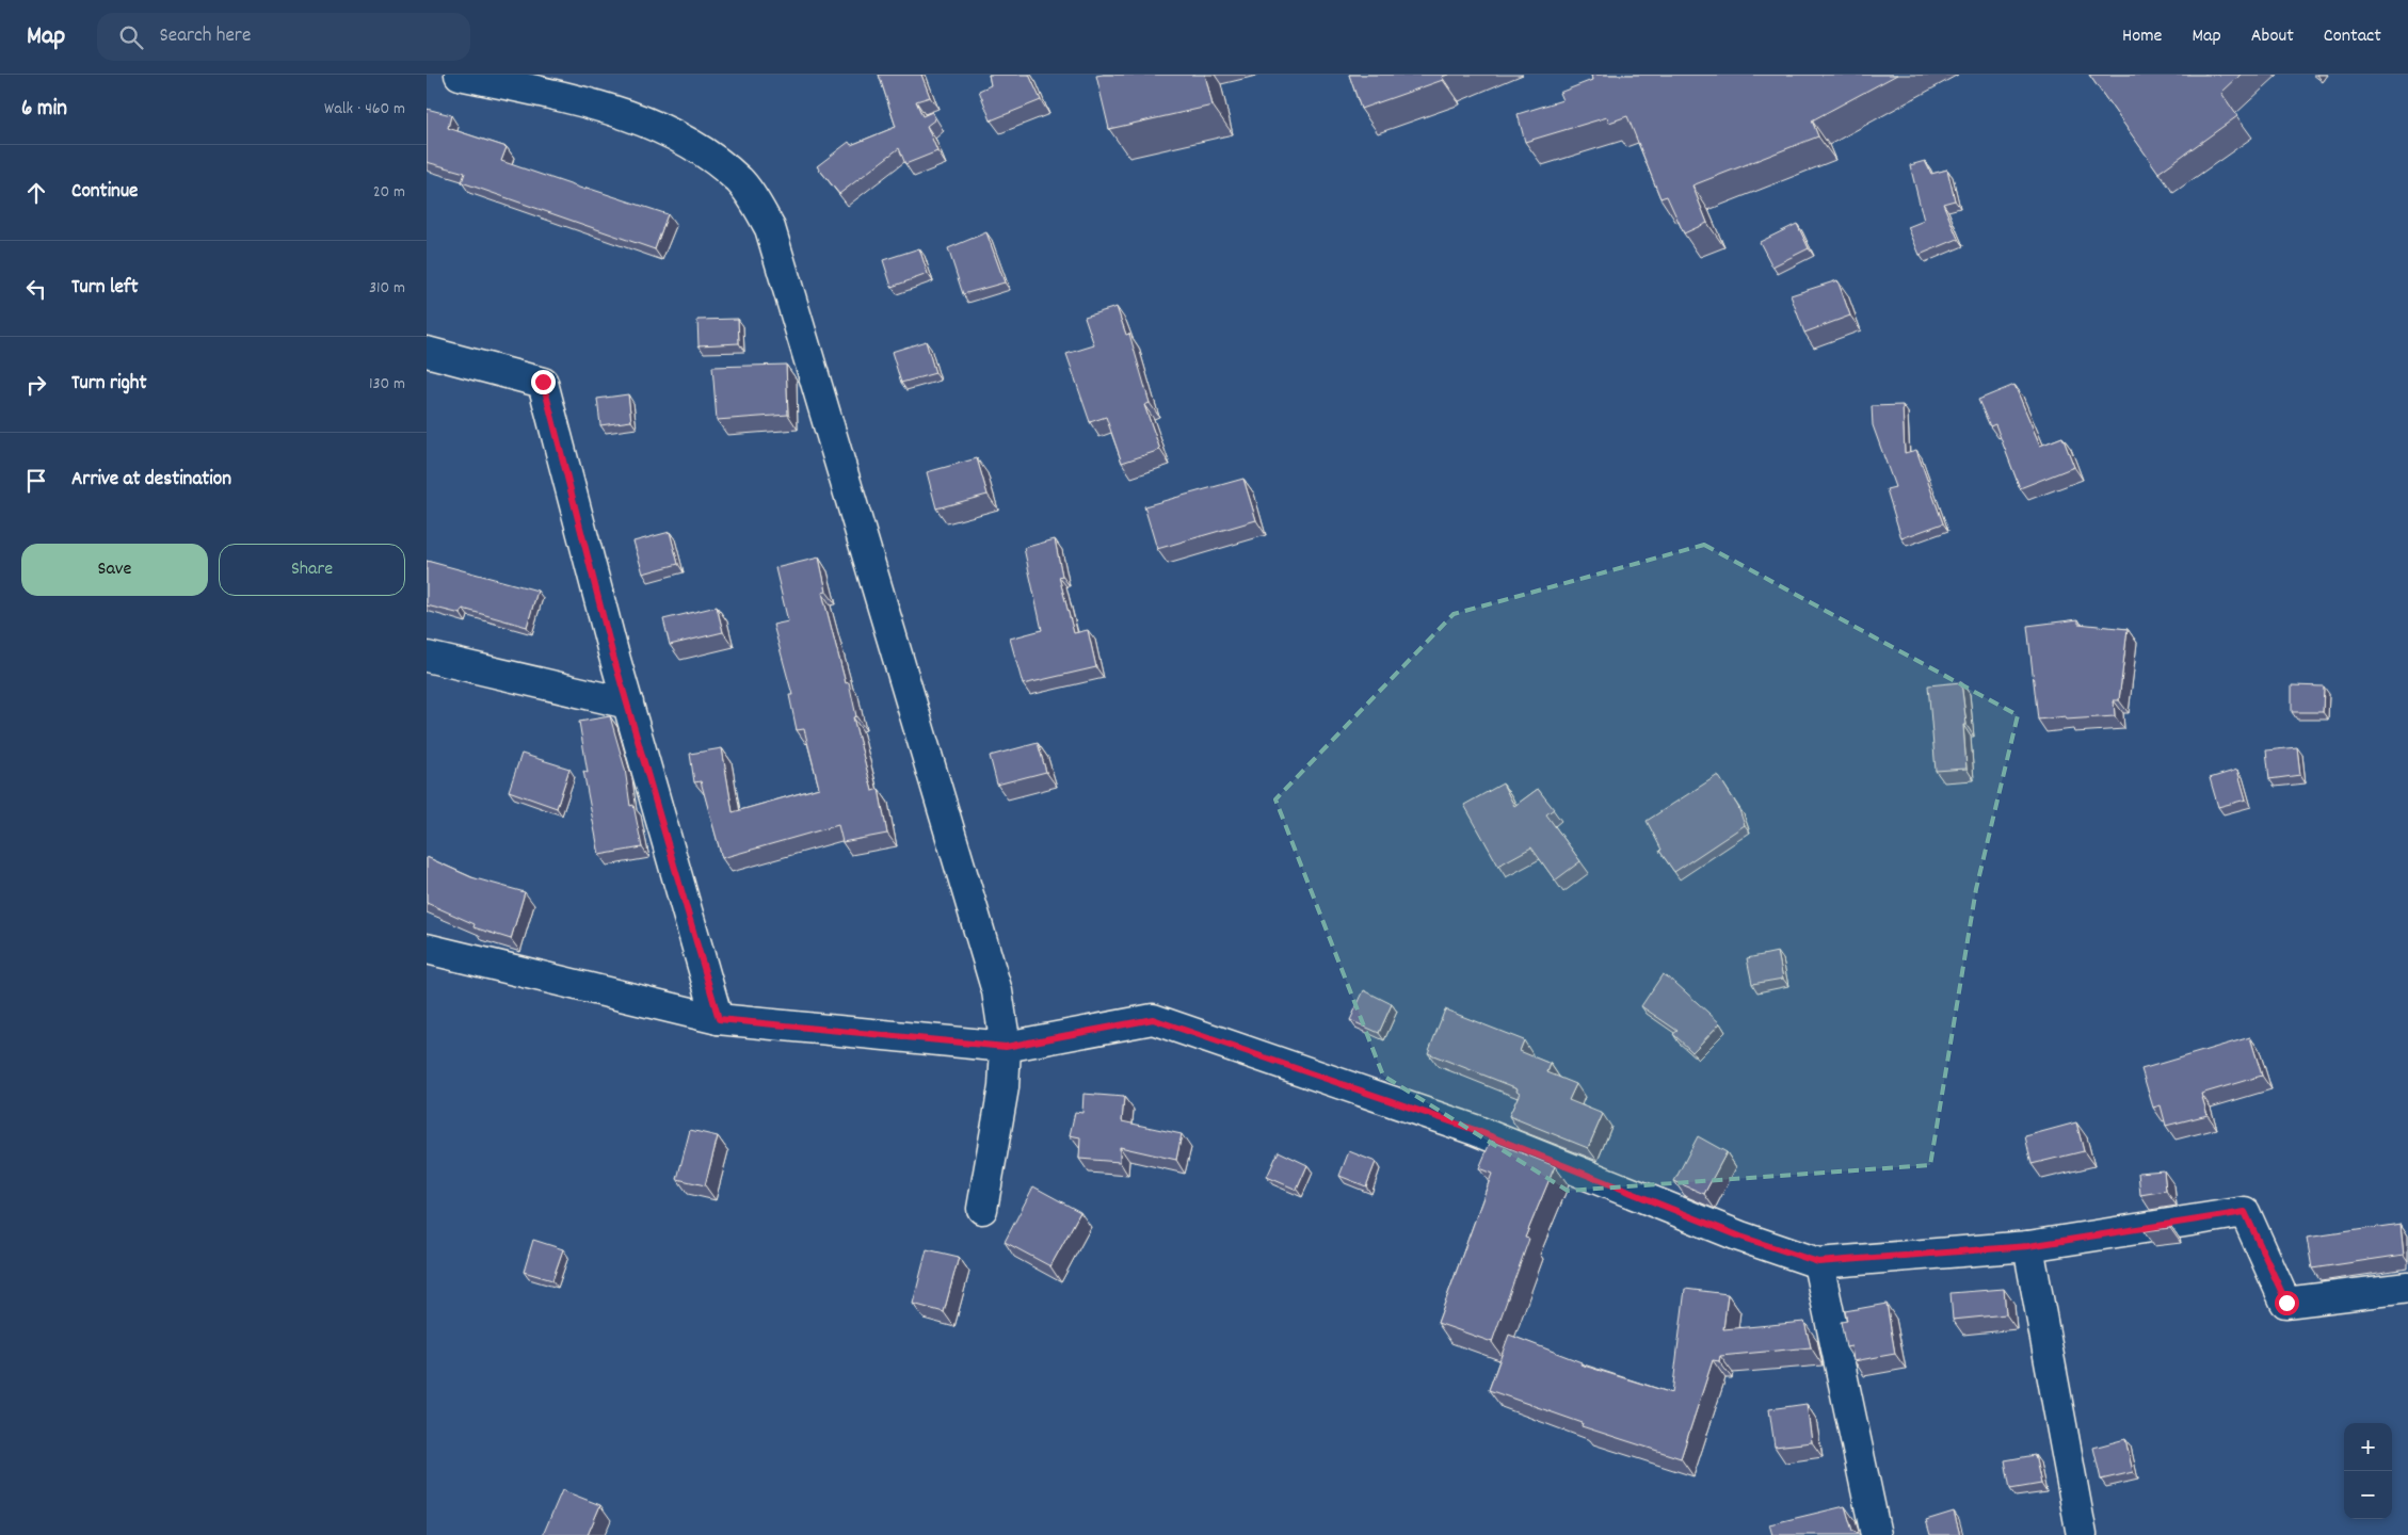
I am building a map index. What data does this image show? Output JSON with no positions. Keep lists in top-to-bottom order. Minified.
{"page":{"header":"Map","search":"Search here","nav":["Home","Map","About","Contact"],"heading":["6 min","Walk · 460 m"],"list":[["Continue","20 m"],["Turn left","310 m"],["Turn right","130 m"],"Arrive at destination"],"buttons":["Save","Share"],"map_buttons":["+","−"]}}
